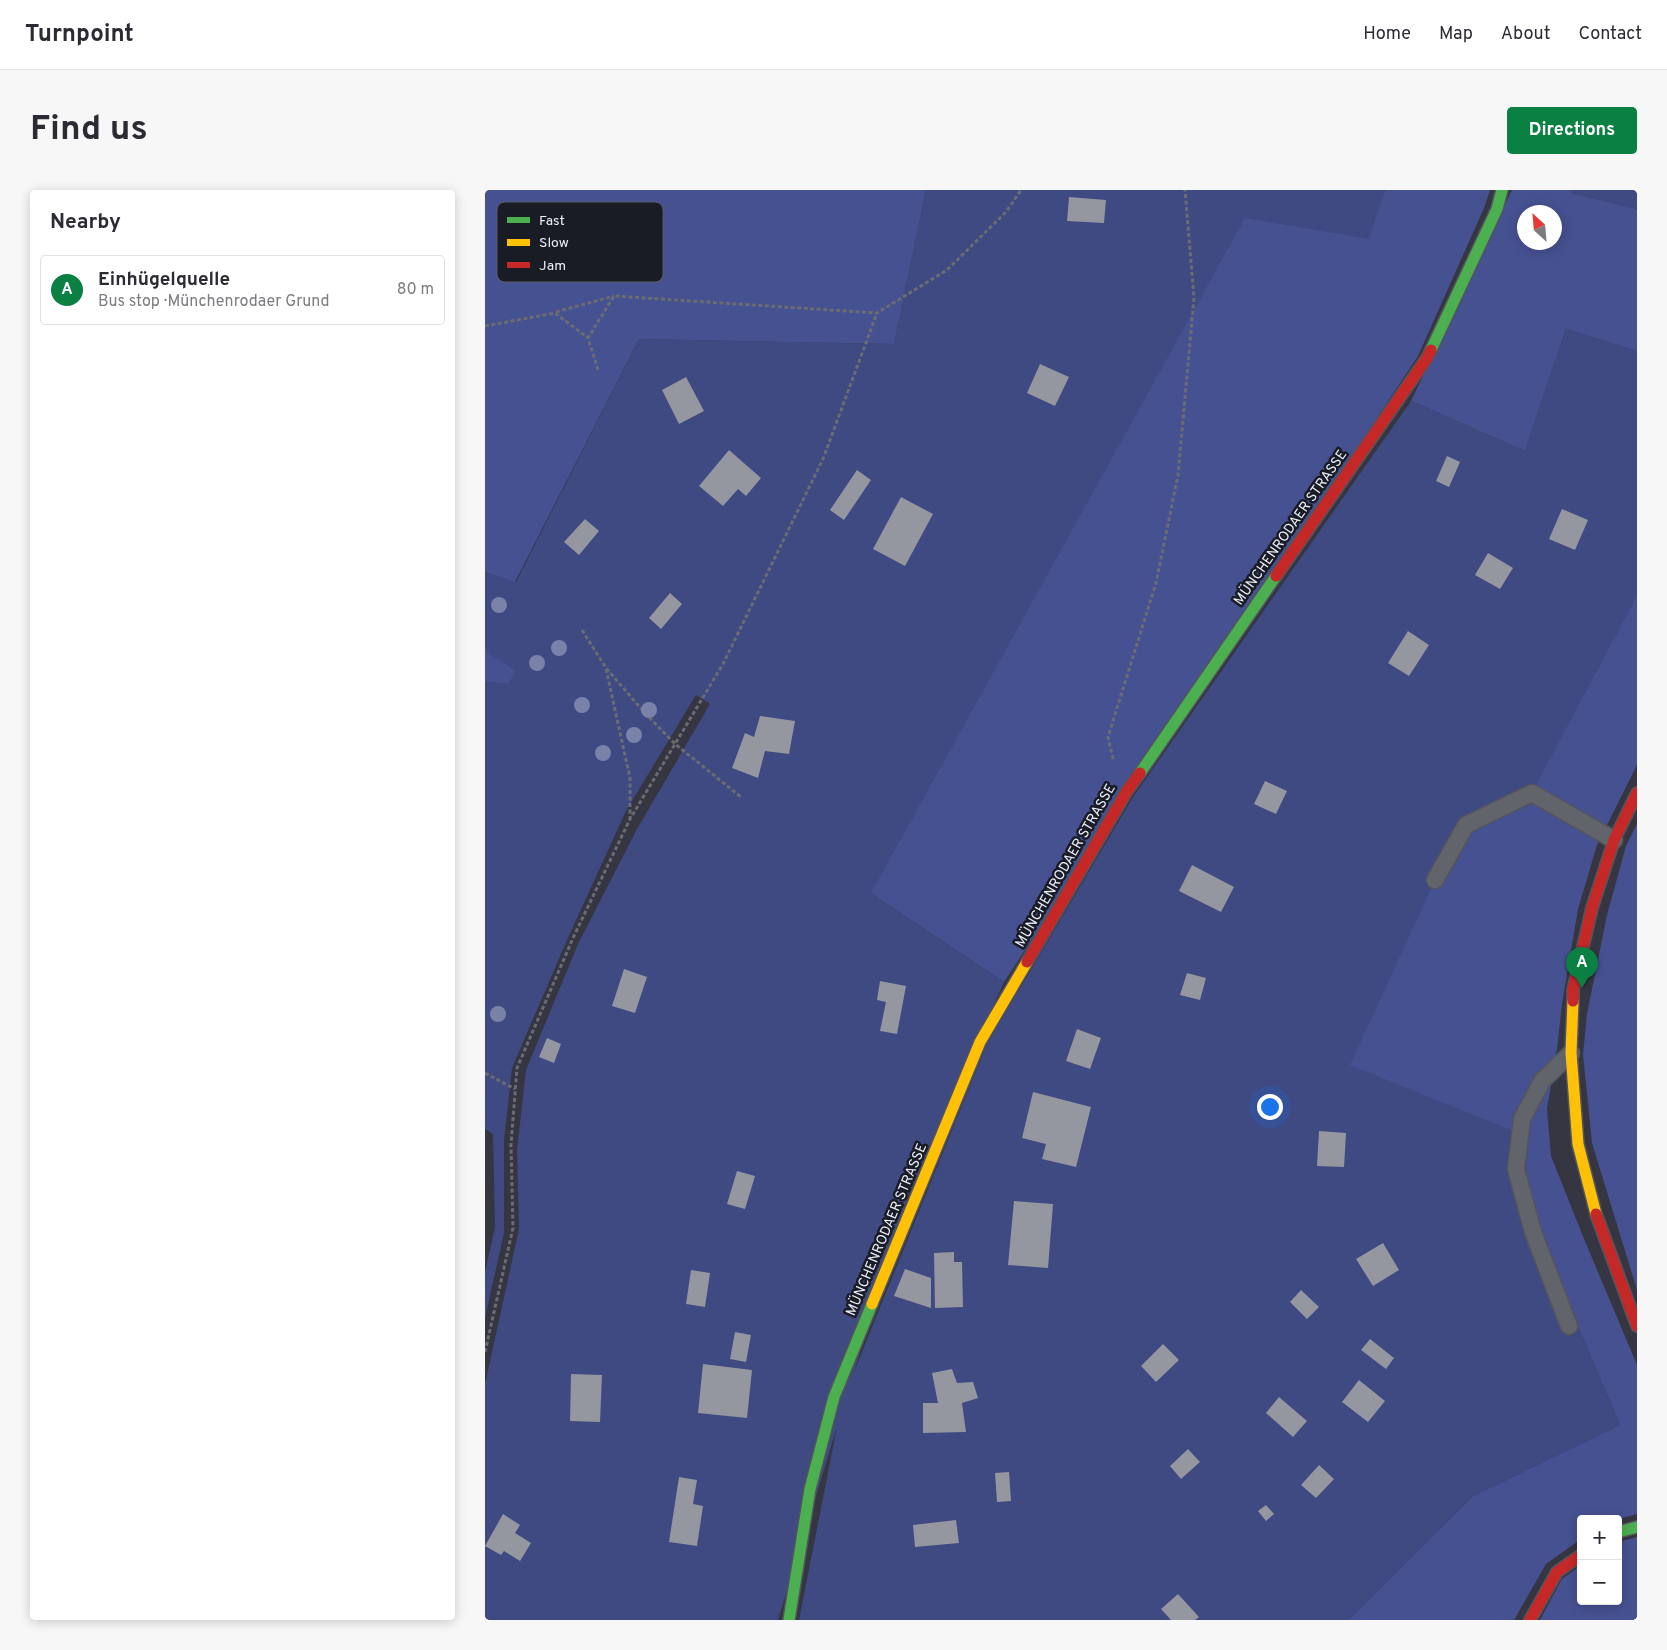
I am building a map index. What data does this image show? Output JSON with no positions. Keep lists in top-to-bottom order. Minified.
{"streets":{"street":["MÜNCHENRODAER STRASSE"]},"legend":["Fast","Slow","Jam"],"north":"top left","page":{"header":"Turnpoint","nav":["Home","Map","About","Contact"],"buttons":"Directions","title":"Find us","heading":"Nearby","list":[{"mark":"A","name":"Einhügelquelle","note":"Bus stop · Münchenrodaer Grund","value":"80 m"}],"pins":"A","map_buttons":["+","−"]}}
